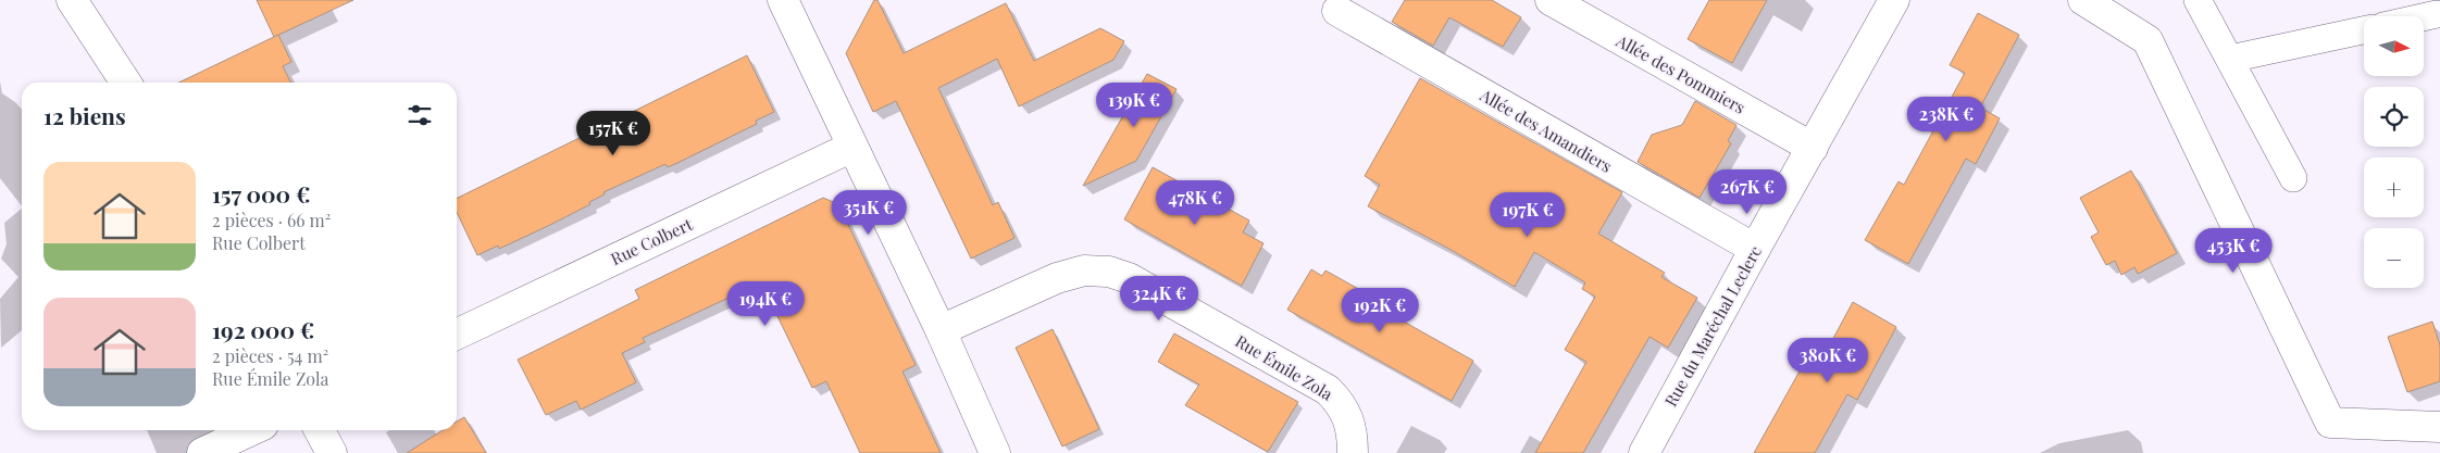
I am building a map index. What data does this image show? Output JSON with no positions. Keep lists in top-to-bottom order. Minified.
{"streets":{"street":["Allée des Pommiers","Allée des Amandiers","Rue Colbert","Rue du Maréchal Leclerc","Rue Émile Zola"]},"crossings":[["Allée des Pommiers","Rue du Maréchal Leclerc"],["Allée des Amandiers","Rue du Maréchal Leclerc"]],"north":"right","page":{"map_buttons":["+","−"],"price":["139K €","238K €","157K €","267K €","478K €","351K €","197K €","453K €","324K €","194K €","192K €","380K €"],"heading":"12 biens","list":[{"name":"157 000 €","note":"2 pièces · 66 m² · Rue Colbert"},{"name":"192 000 €","note":"2 pièces · 54 m² · Rue Émile Zola"}]}}
